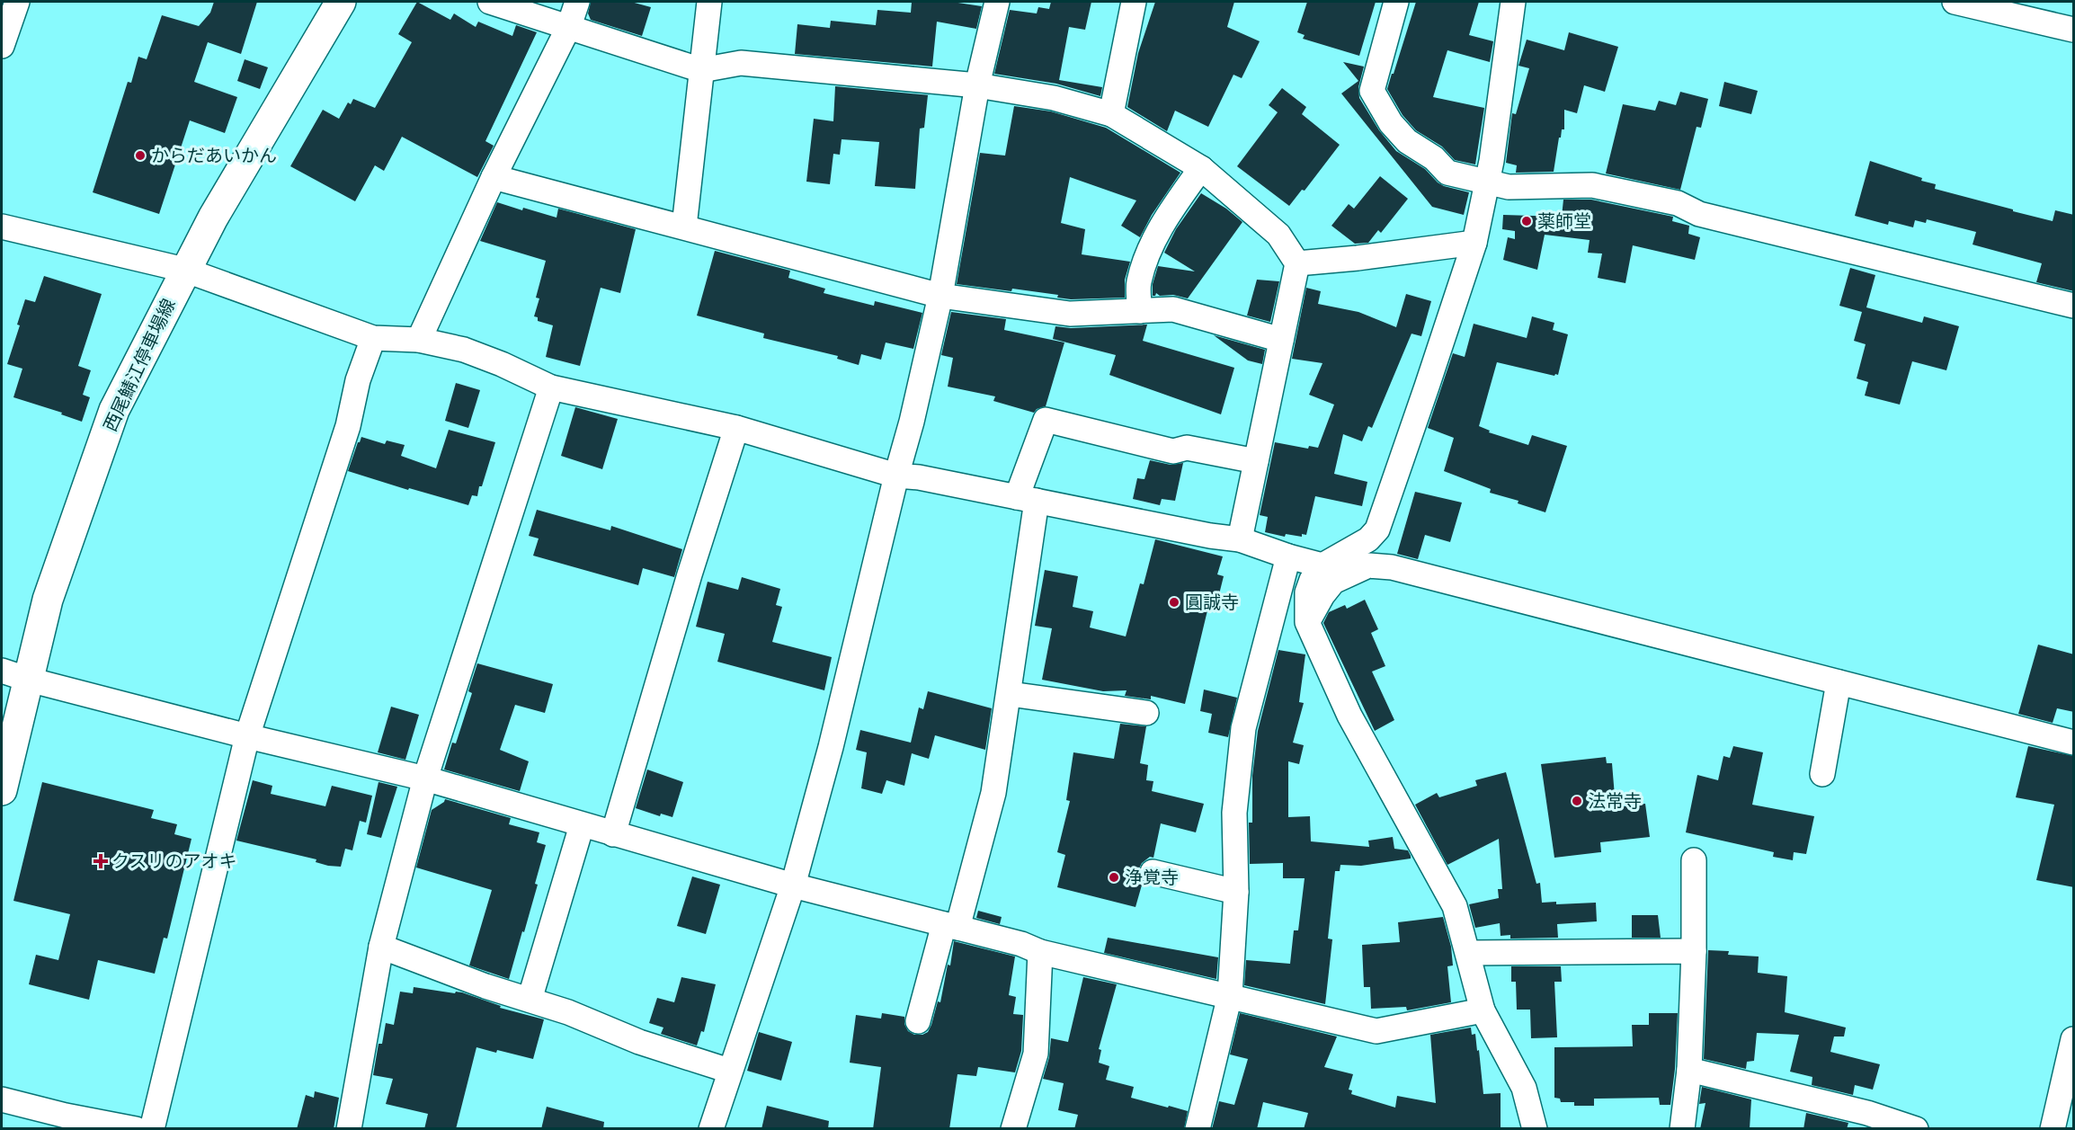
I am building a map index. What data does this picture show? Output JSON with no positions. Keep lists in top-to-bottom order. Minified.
{"streets":{"main road":["西尾鯖江停車場線"]},"places":{"other":["からだあいかん","薬師堂","圓誠寺","法常寺","浄覚寺"],"health":["クスリのアオキ"]}}
